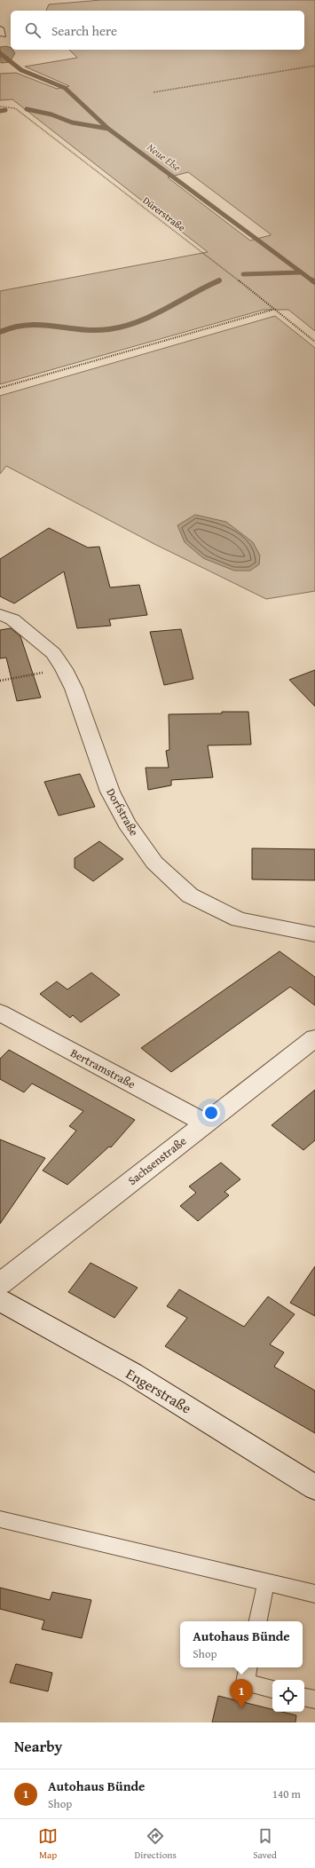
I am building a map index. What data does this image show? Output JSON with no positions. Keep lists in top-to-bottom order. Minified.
{"streets":{"street":["Dorfstraße","Bertramstraße","Sachsenstraße","Engerstraße"],"path":["Dürerstraße"]},"crossings":[["Bertramstraße","Sachsenstraße"]],"water":["Neue Else"],"page":{"search":"Search here","popup":["Autohaus Bünde","Shop"],"pins":"1","heading":"Nearby","list":[{"mark":"1","name":"Autohaus Bünde","note":"Shop","value":"140 m"}],"nav":["Map","Directions","Saved"]}}
